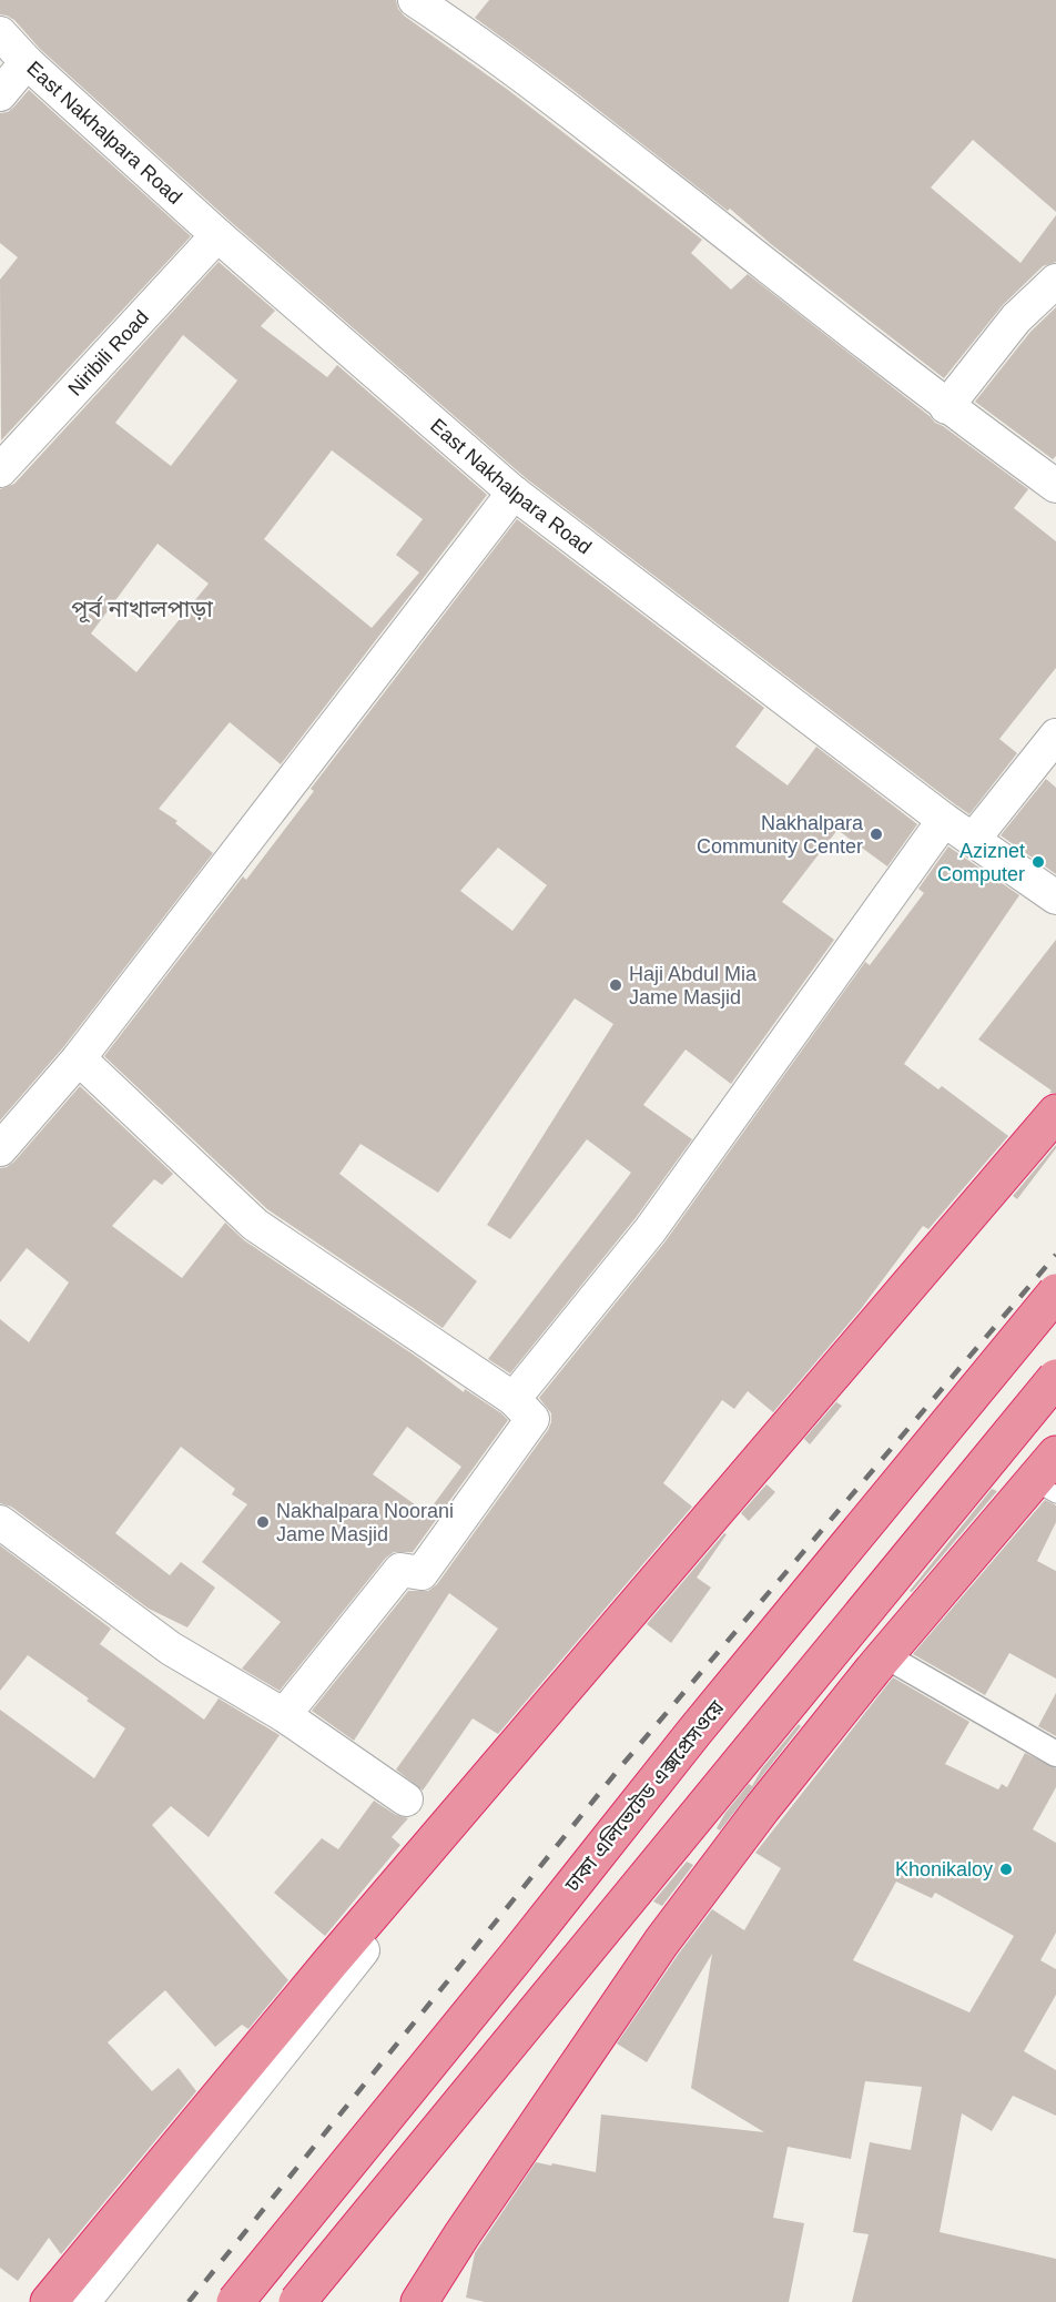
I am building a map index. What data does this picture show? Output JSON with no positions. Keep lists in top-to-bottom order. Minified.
{"streets":{"highway":["ঢাকা এলিভেটেড এক্সপ্রেসওয়ে"],"street":["East Nakhalpara Road","Niribili Road"]},"crossings":[["East Nakhalpara Road","Niribili Road"]],"districts":["পূর্ব নাখালপাড়া"],"places":["Nakhalpara Community Center","Aziznet Computer","Haji Abdul Mia Jame Masjid","Nakhalpara Noorani Jame Masjid","Khonikaloy"]}
